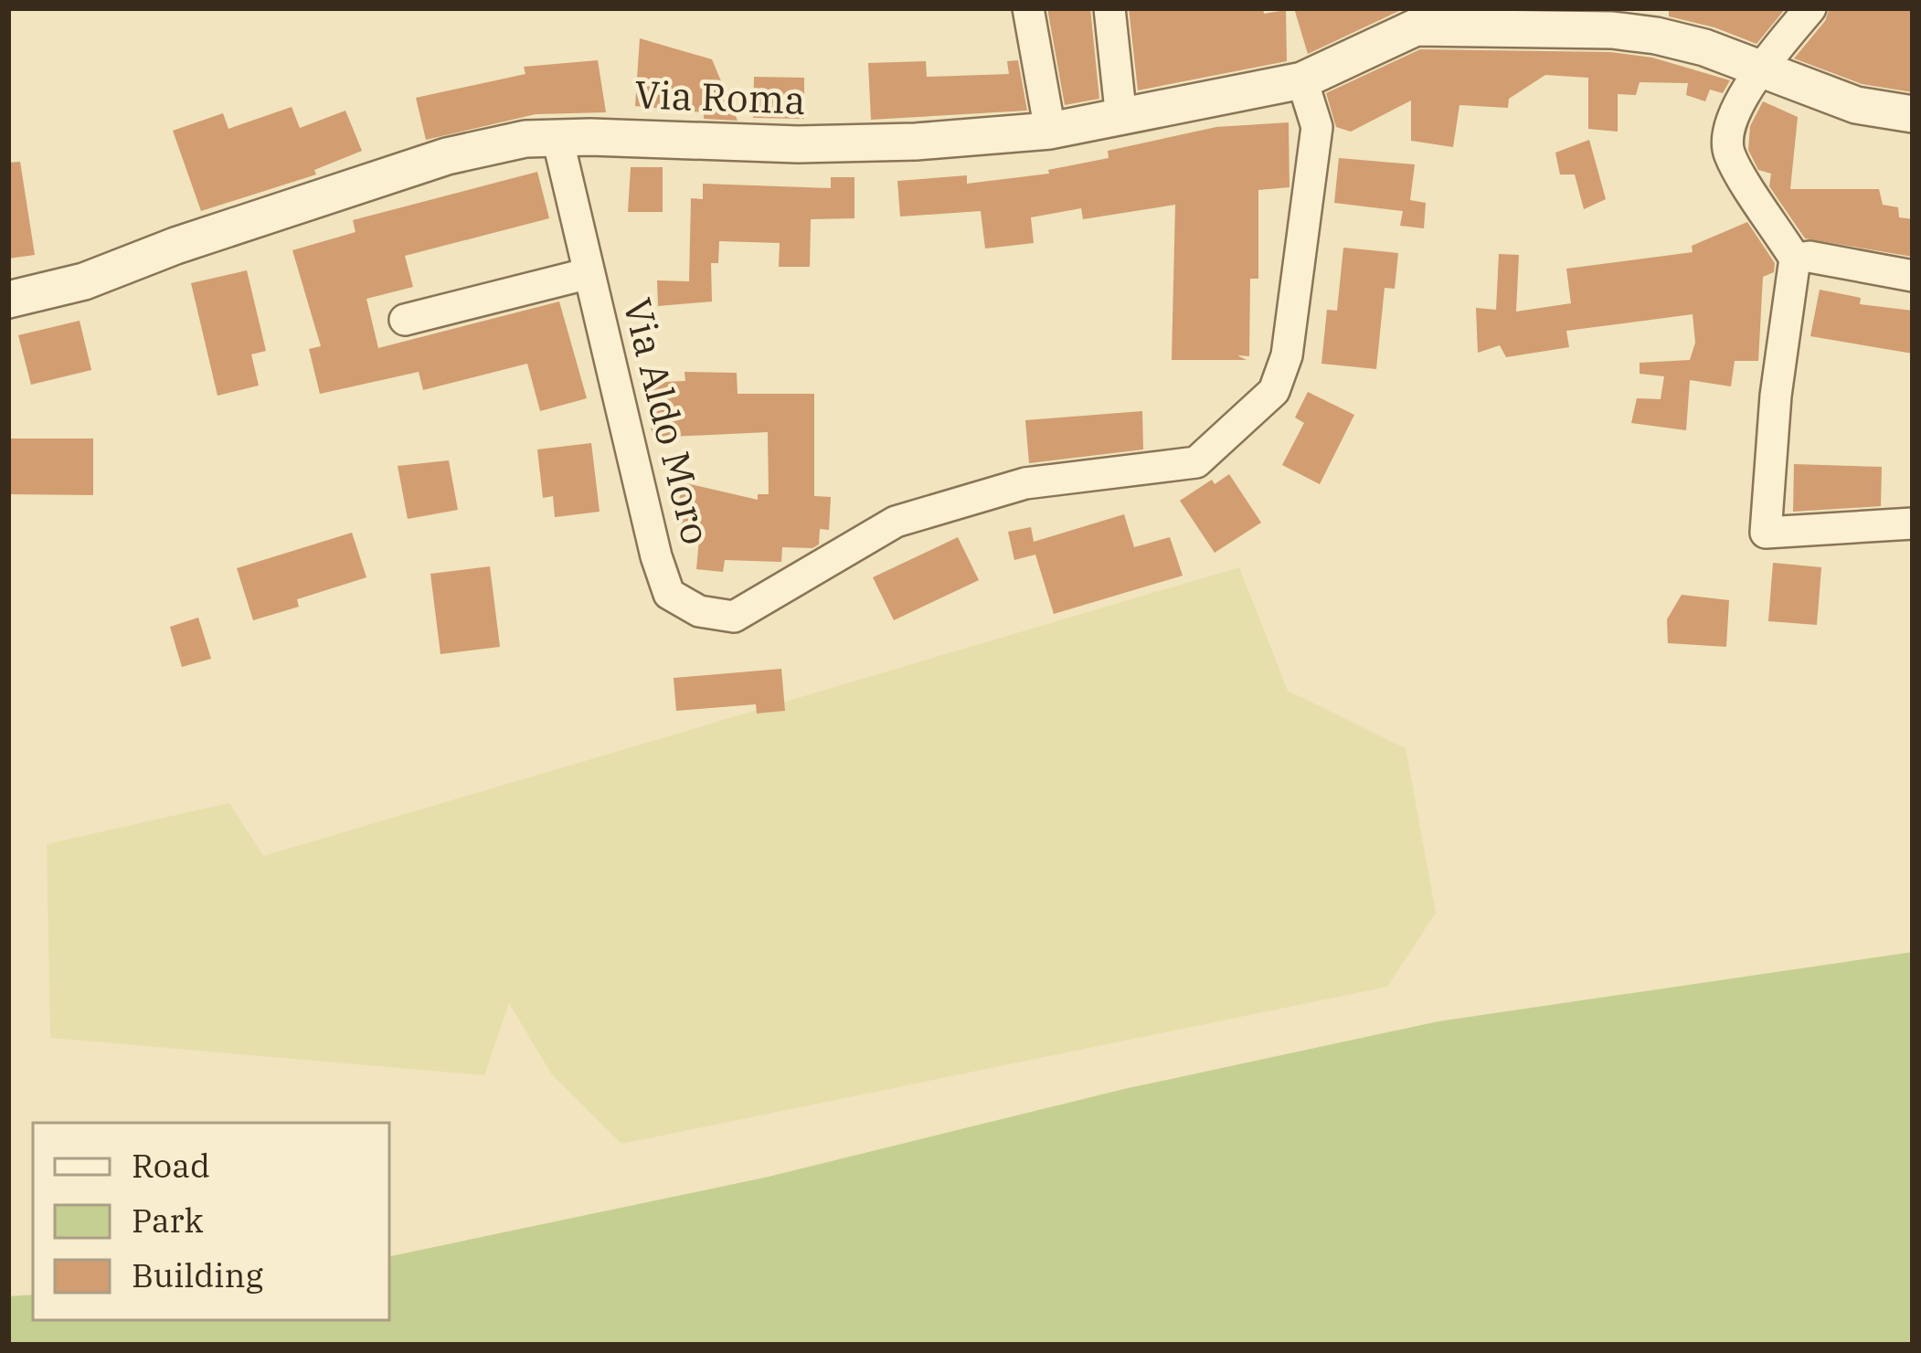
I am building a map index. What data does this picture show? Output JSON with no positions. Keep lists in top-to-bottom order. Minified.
{"streets":{"street":["Via Roma","Via Aldo Moro"]},"crossings":[["Via Roma","Via Aldo Moro"]],"legend":["Road","Park","Building"]}
